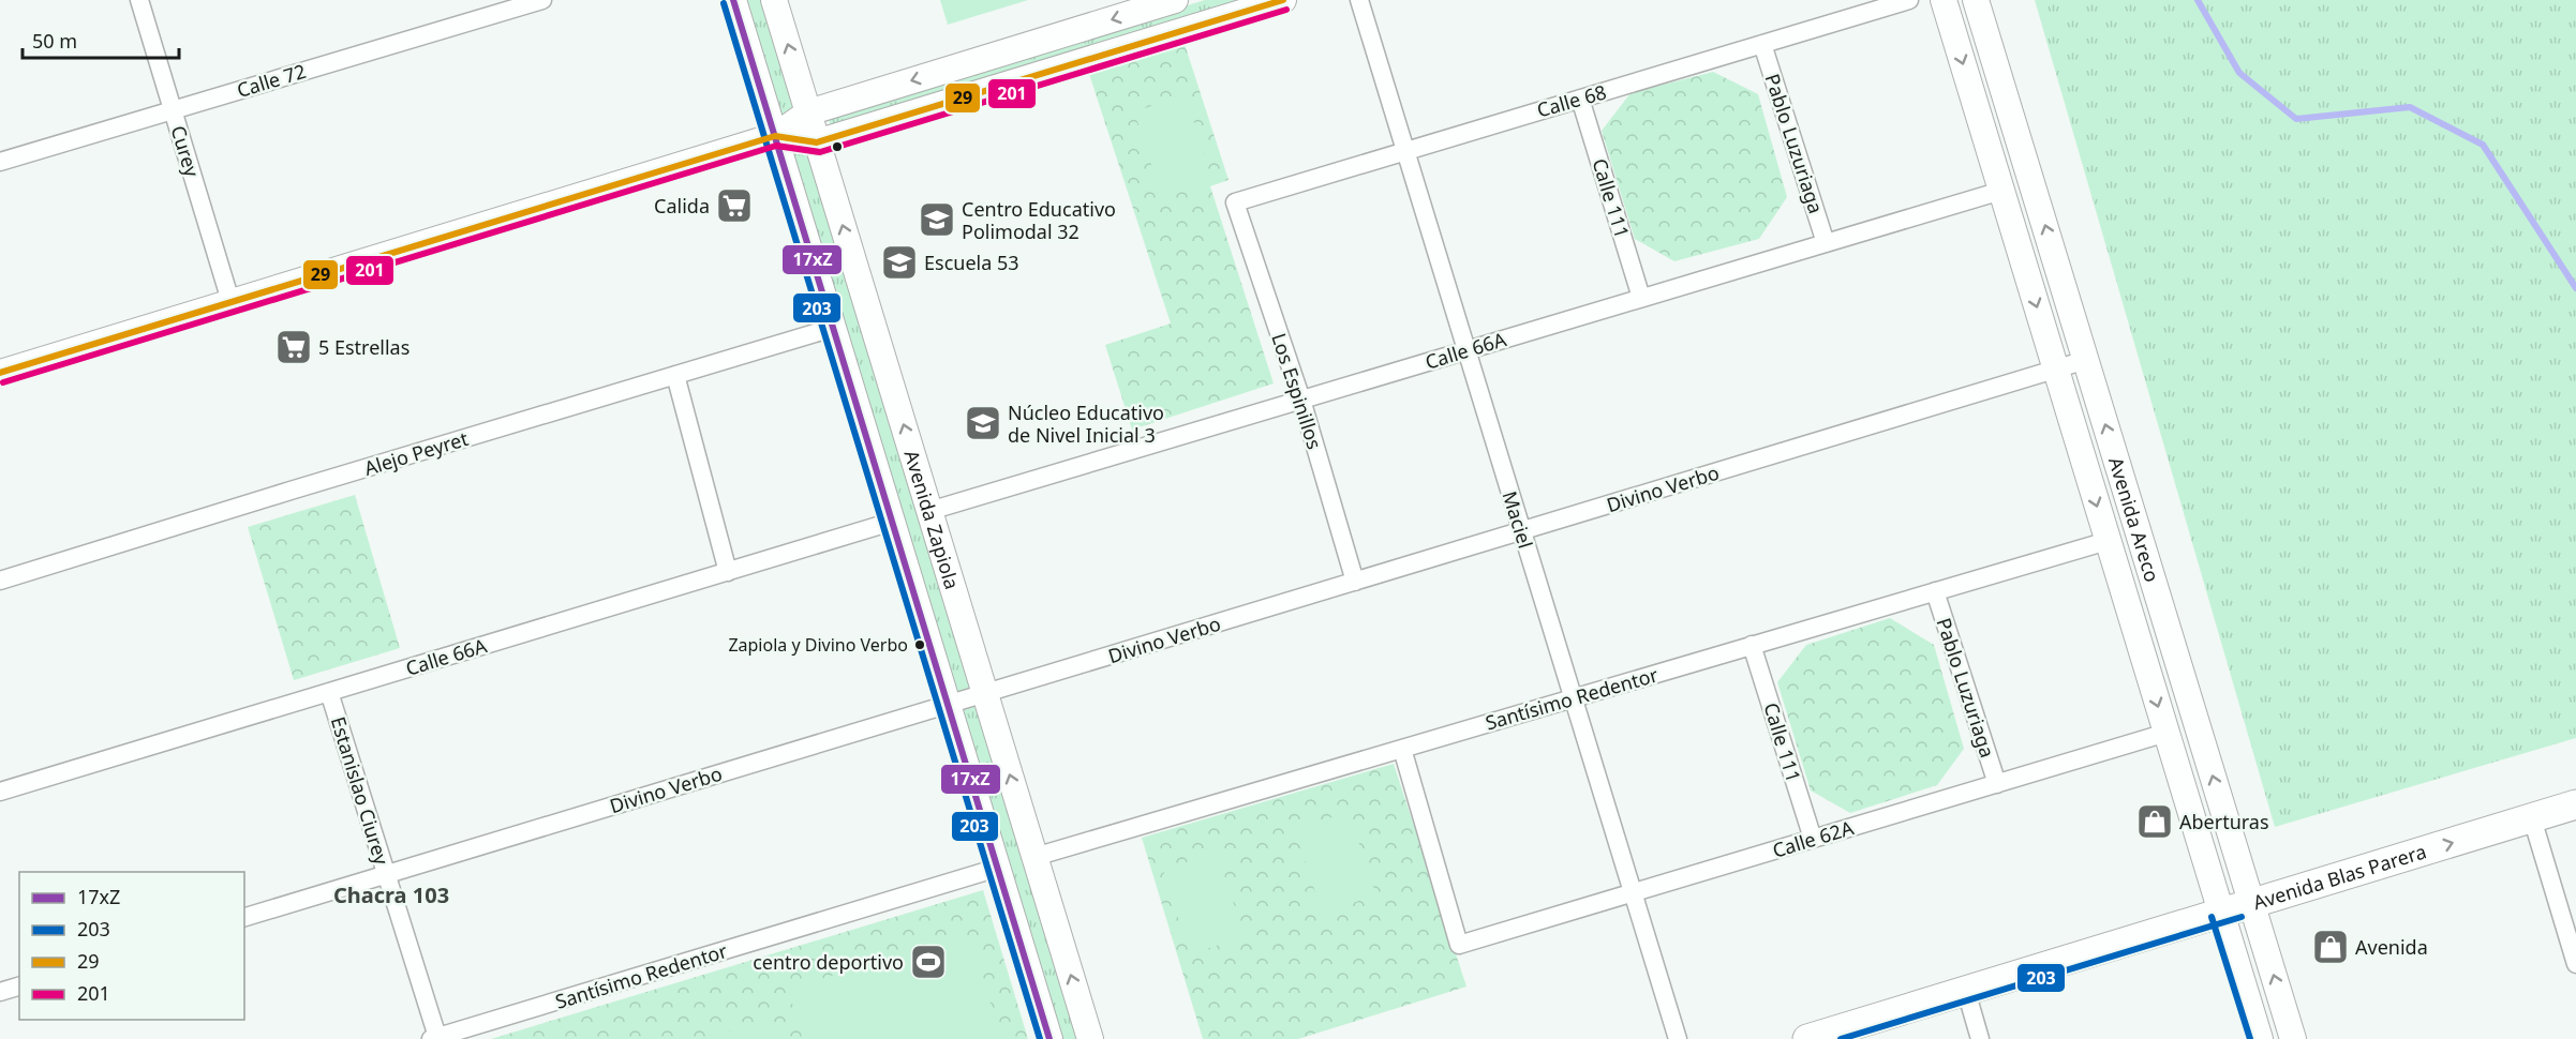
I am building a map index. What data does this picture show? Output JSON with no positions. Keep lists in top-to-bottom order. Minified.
{"streets":{"main road":["Avenida Zapiola","Avenida Areco","Avenida Blas Parera"],"street":["Calle 72","Calle 68","Pablo Luzuriaga","Curey","Calle 111","Calle 66A","Los Espinillos","Alejo Peyret","Divino Verbo","Maciel","Santísimo Redentor","Estanislao Ciurey","Calle 62A"]},"crossings":[["Calle 72","Curey"],["Calle 68","Pablo Luzuriaga"],["Calle 68","Calle 111"],["Calle 68","Los Espinillos"],["Calle 68","Maciel"],["Pablo Luzuriaga","Calle 66A"],["Pablo Luzuriaga","Santísimo Redentor"],["Pablo Luzuriaga","Calle 62A"],["Calle 111","Calle 66A"],["Calle 111","Santísimo Redentor"],["Calle 111","Calle 62A"],["Calle 66A","Los Espinillos"],["Calle 66A","Avenida Zapiola"],["Calle 66A","Maciel"],["Calle 66A","Avenida Areco"],["Calle 66A","Estanislao Ciurey"],["Los Espinillos","Divino Verbo"],["Alejo Peyret","Avenida Zapiola"],["Divino Verbo","Avenida Zapiola"],["Divino Verbo","Maciel"],["Divino Verbo","Avenida Areco"],["Divino Verbo","Estanislao Ciurey"],["Avenida Zapiola","Santísimo Redentor"],["Maciel","Santísimo Redentor"],["Maciel","Calle 62A"],["Avenida Areco","Santísimo Redentor"],["Avenida Areco","Calle 62A"],["Avenida Areco","Avenida Blas Parera"],["Santísimo Redentor","Estanislao Ciurey"],["Santísimo Redentor","Calle 62A"]],"one_way":["Avenida Blas Parera"],"districts":["Chacra 103"],"places":{"supermarket":["Calida","5 Estrellas"],"school or university":["Centro Educativo Polimodal 32","Escuela 53","Núcleo Educativo de Nivel Inicial 3"],"other":["Zapiola y Divino Verbo"],"shop":["Aberturas","Avenida"],"sports":["centro deportivo"]},"lines":["transit line 17xZ","transit line 29","transit line 203","transit line 201"],"legend":["17xZ","203","29","201"],"scale_bar":"50 m"}
